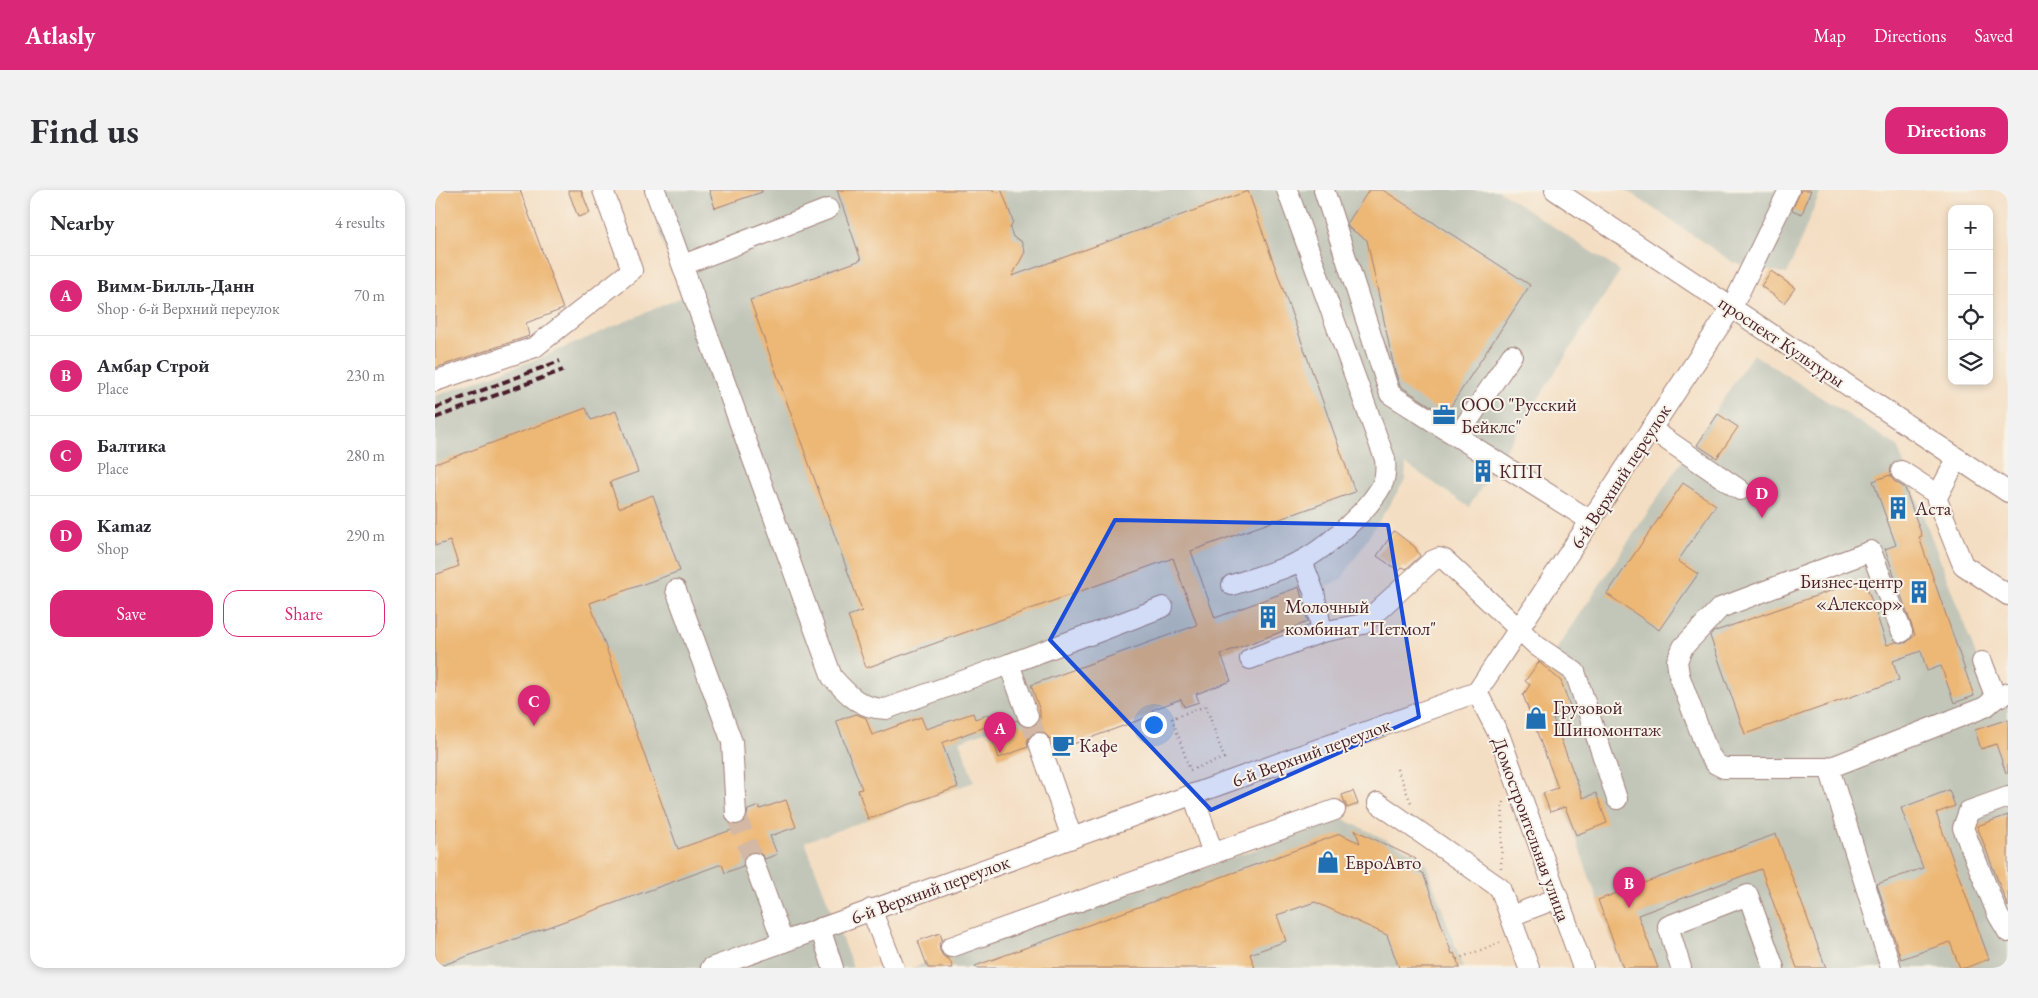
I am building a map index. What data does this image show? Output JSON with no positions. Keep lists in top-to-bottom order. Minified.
{"streets":{"street":["проспект Культуры","6-й Верхний переулок","Домостроительная улица"]},"crossings":[["проспект Культуры","6-й Верхний переулок"],["6-й Верхний переулок","Домостроительная улица"]],"places":{"office":["ООО \"Русский Бейклс\""],"building":["КПП","Аста","Бизнес-центр «Алексор»","Молочный комбинат \"Петмол\""],"shop":["Грузовой Шиномонтаж","ЕвроАвто"],"cafe":["Кафе"]},"page":{"header":"Atlasly","nav":["Map","Directions","Saved"],"buttons":["Directions",["Save","Share"]],"title":"Find us","heading":["Nearby","4 results"],"map_buttons":["+","−"],"list":[{"mark":"A","name":"Вимм-Билль-Данн","note":"Shop · 6-й Верхний переулок","value":"70 m"},{"mark":"B","name":"Амбар Строй","note":"Place","value":"230 m"},{"mark":"C","name":"Балтика","note":"Place","value":"280 m"},{"mark":"D","name":"Kamaz","note":"Shop","value":"290 m"}],"pins":["D","C","A","B"]}}
